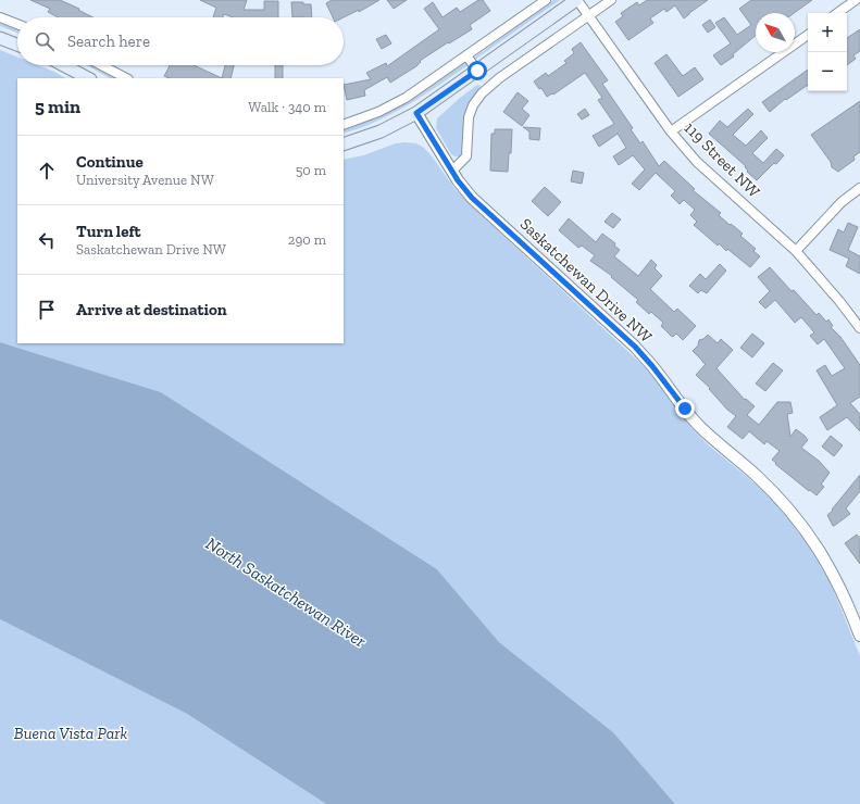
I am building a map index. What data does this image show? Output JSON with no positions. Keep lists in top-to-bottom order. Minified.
{"streets":{"street":["119 Street NW","Saskatchewan Drive NW"]},"water":["North Saskatchewan River"],"parks":["Buena Vista Park"],"north":"top left","page":{"map_buttons":["+","−"],"search":"Search here","heading":["5 min","Walk · 340 m"],"list":[["Continue","University Avenue NW","50 m"],["Turn left","Saskatchewan Drive NW","290 m"],"Arrive at destination"]}}
